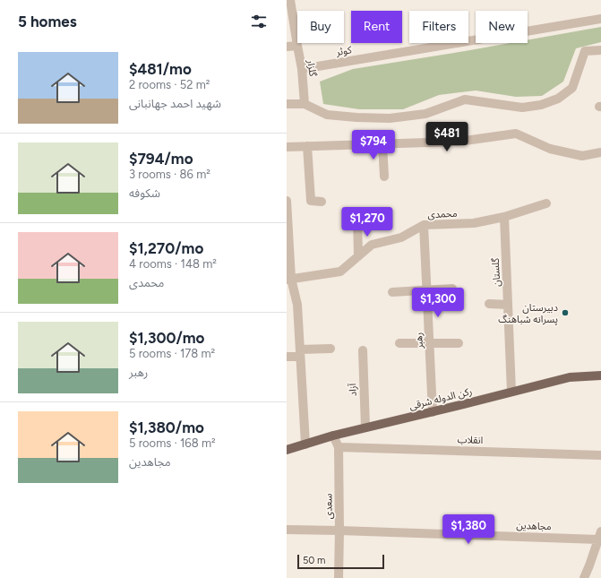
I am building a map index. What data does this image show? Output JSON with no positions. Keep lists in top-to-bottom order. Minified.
{"streets":{"main road":["رکن الدوله شرقی"],"street":["کوثر","گلزار","محمدی","گلستان","رهبر","آزاد","انقلاب","سعدی","مجاهدین"]},"crossings":[["کوثر","گلزار"],["محمدی","گلستان"],["محمدی","رهبر"],["گلستان","رکن الدوله شرقی"],["رهبر","رکن الدوله شرقی"],["آزاد","رکن الدوله شرقی"],["رکن الدوله شرقی","سعدی"],["انقلاب","سعدی"],["سعدی","مجاهدین"]],"places":["دبیرستان پسرانه شباهنگ"],"scale_bar":"50 m","page":{"heading":"5 homes","chip":["Buy","Rent","Filters","New"],"list":[{"name":"$481/mo","note":"2 rooms · 52 m² · شهید احمد جهانبانی"},{"name":"$794/mo","note":"3 rooms · 86 m² · شکوفه"},{"name":"$1,270/mo","note":"4 rooms · 148 m² · محمدی"},{"name":"$1,300/mo","note":"5 rooms · 178 m² · رهبر"},{"name":"$1,380/mo","note":"5 rooms · 168 m² · مجاهدین"}],"price":["$481","$794","$1,270","$1,300","$1,380"],"scale":"50 m"}}
